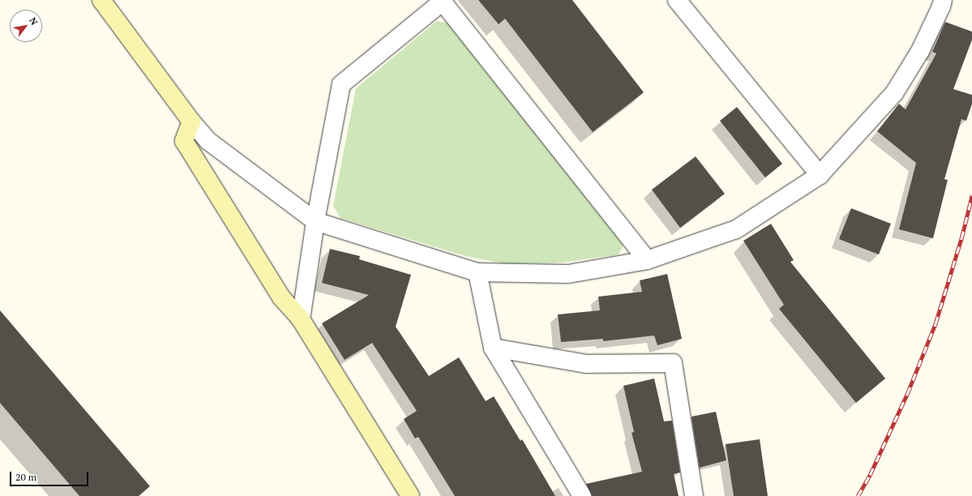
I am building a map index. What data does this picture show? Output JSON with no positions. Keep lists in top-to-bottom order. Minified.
{"scale_bar":"20 m","north":"top right"}
